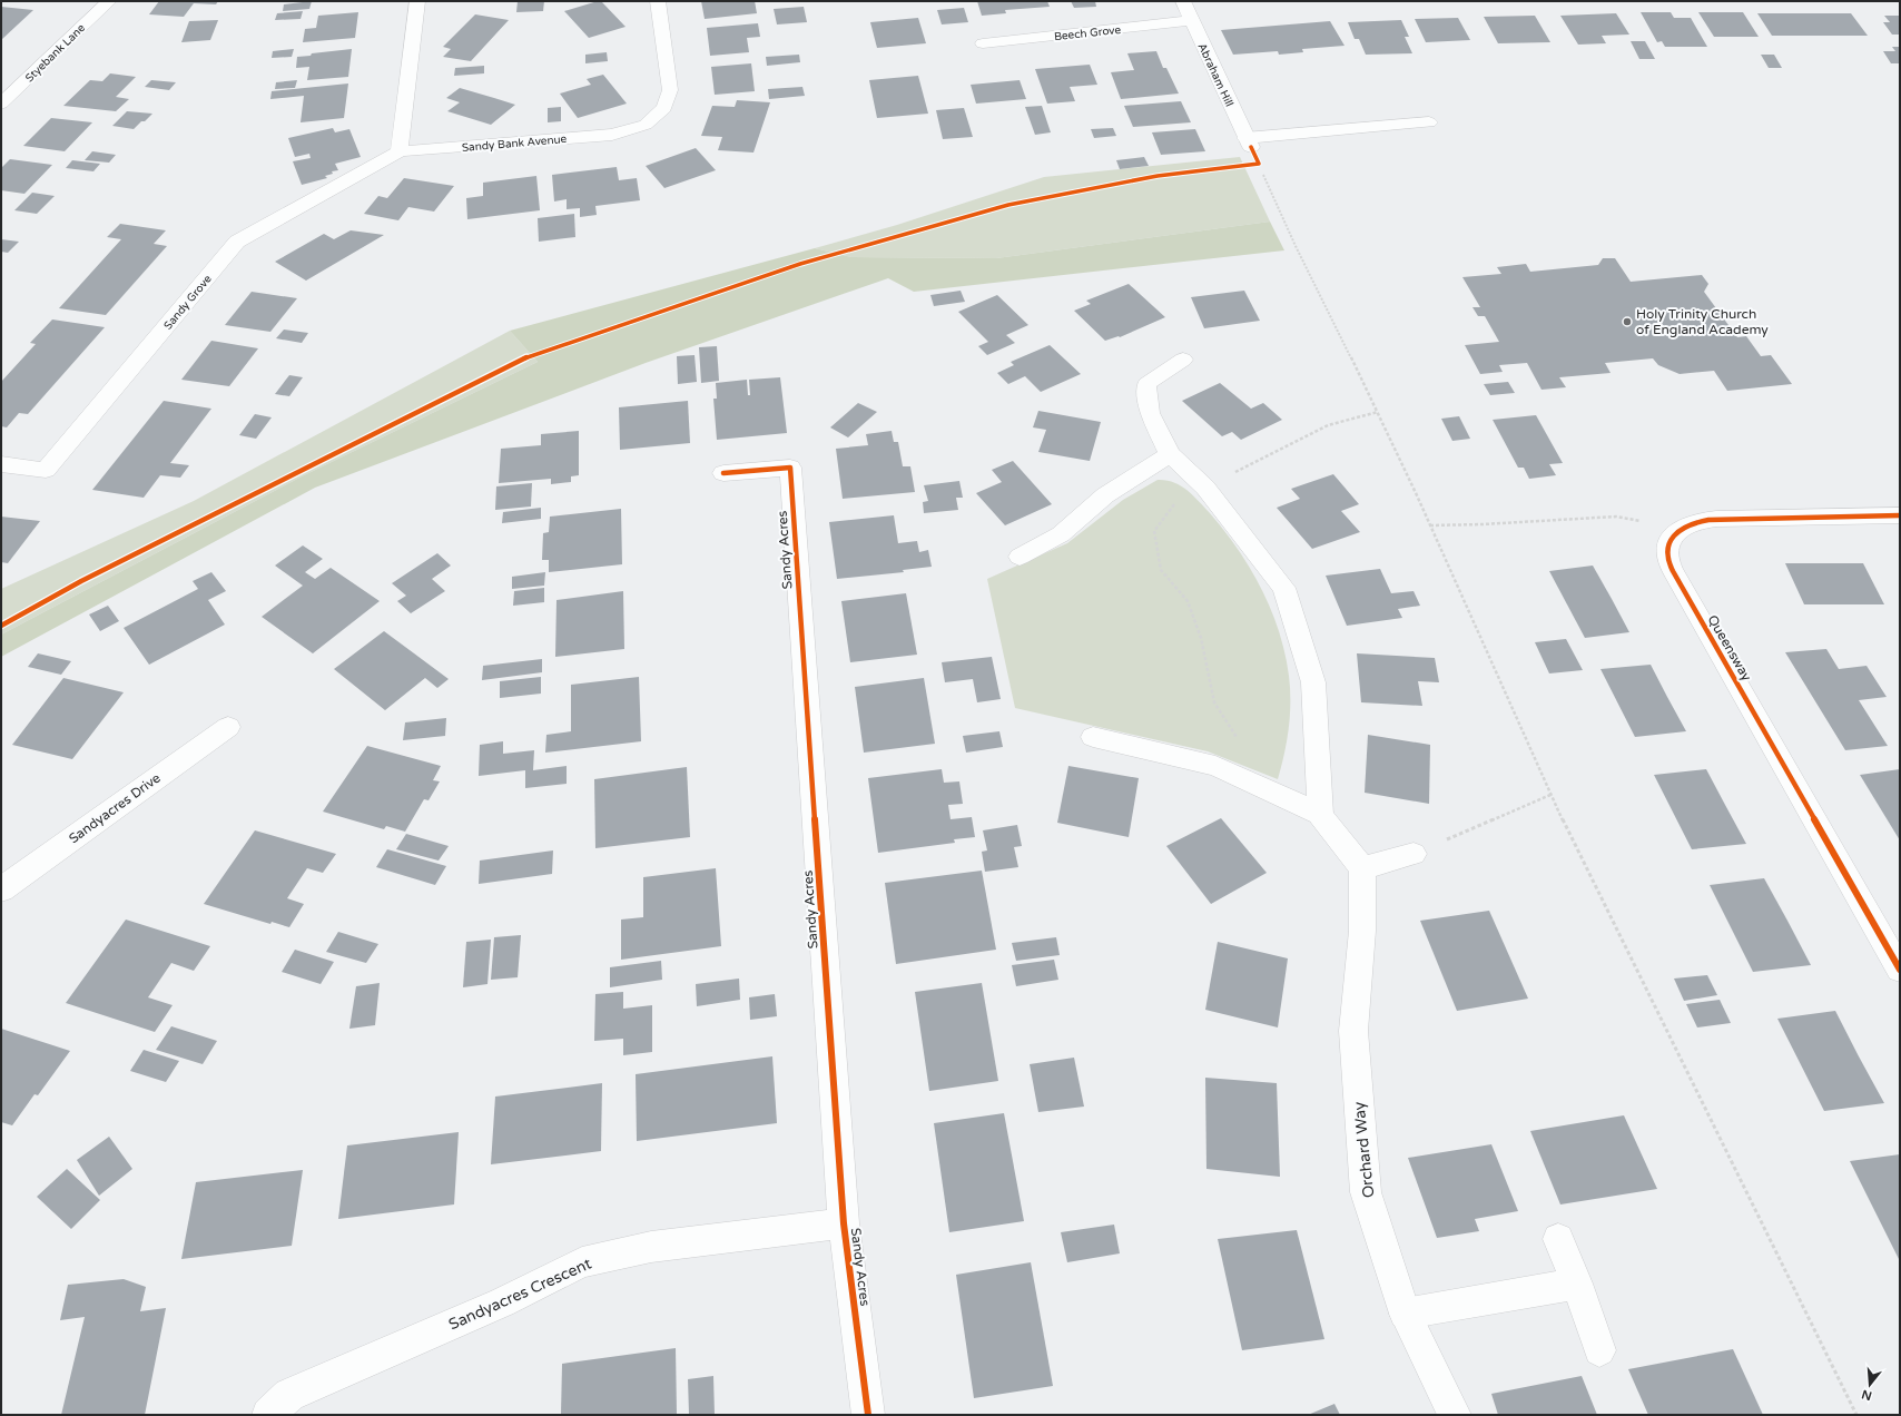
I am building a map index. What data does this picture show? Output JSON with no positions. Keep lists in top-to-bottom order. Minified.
{"streets":{"street":["Beech Grove","Styebank Lane","Abraham Hill","Sandy Bank Avenue","Sandy Grove","Sandy Acres","Queensway","Sandyacres Drive","Orchard Way","Sandyacres Crescent"]},"crossings":[["Beech Grove","Abraham Hill"],["Sandy Bank Avenue","Sandy Grove"],["Sandy Acres","Sandyacres Crescent"]],"places":["Holy Trinity Church of England Academy"],"north":"bottom"}
